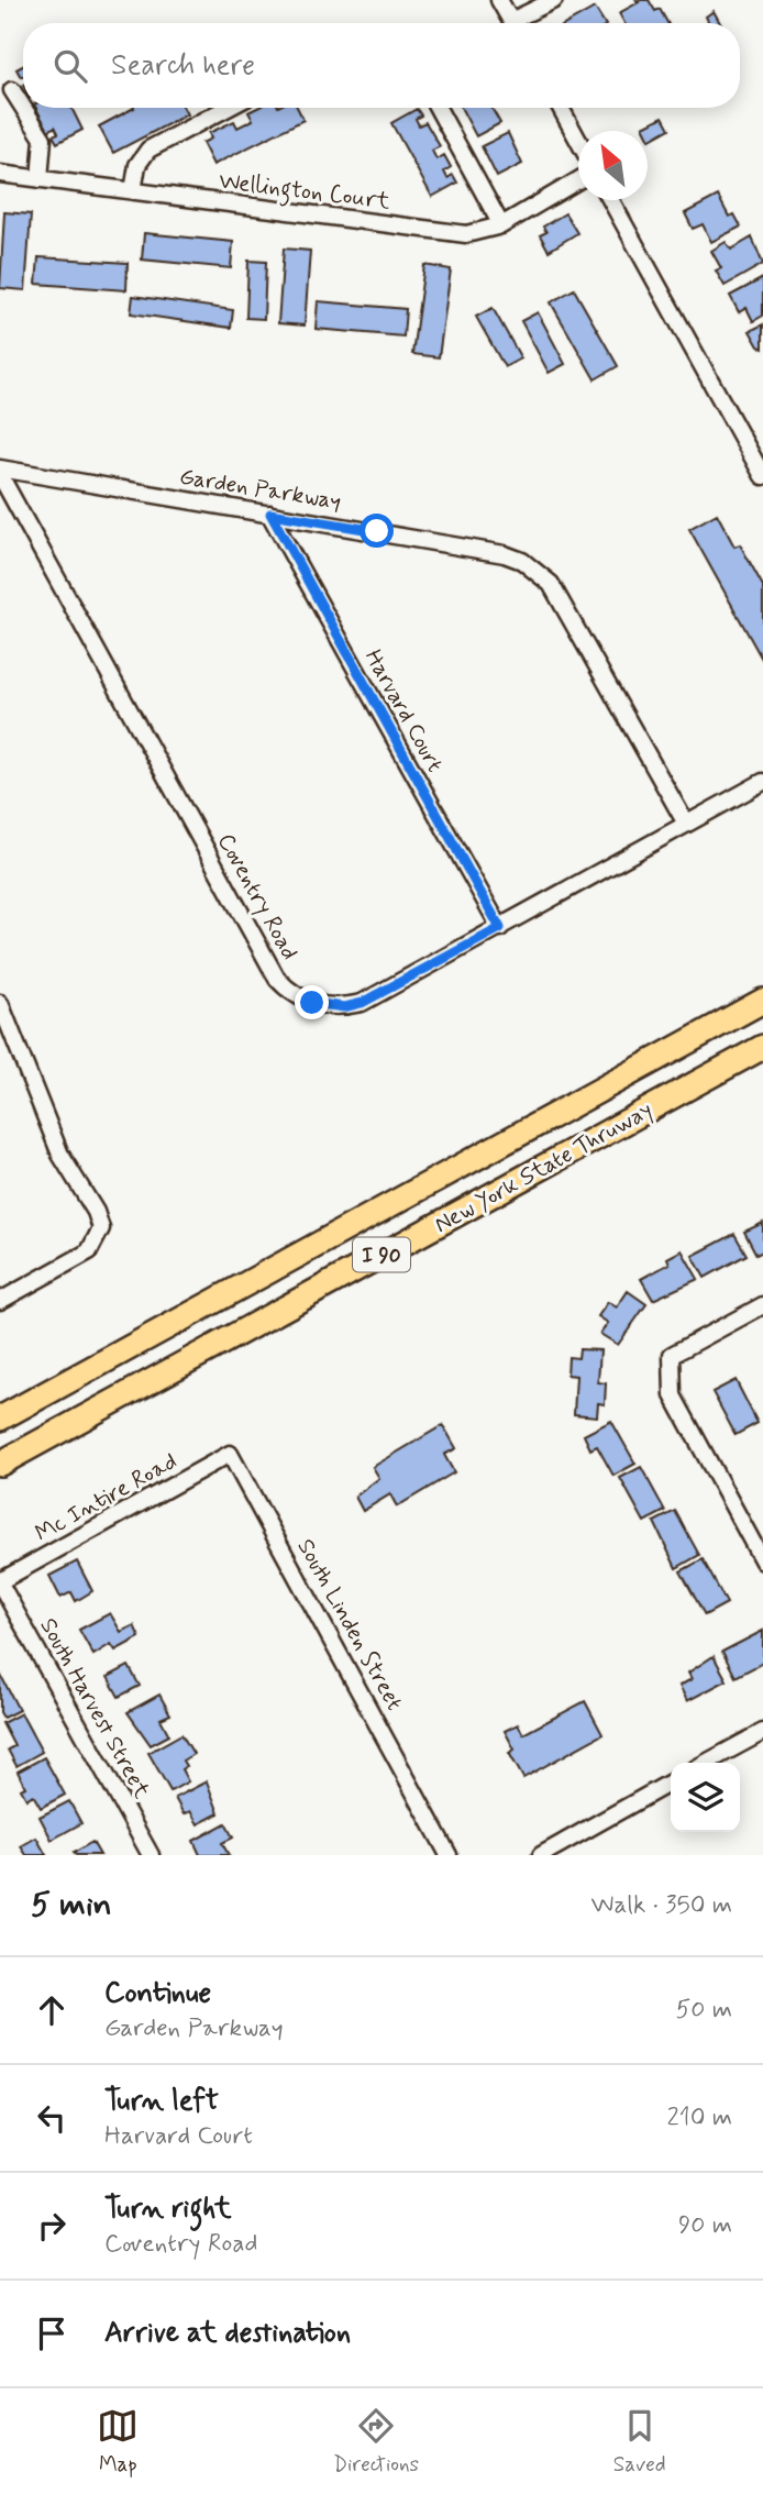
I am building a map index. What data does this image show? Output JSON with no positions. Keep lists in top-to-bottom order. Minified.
{"streets":{"highway":["New York State Thruway","I 90"],"street":["Wellington Court","Garden Parkway","Harvard Court","Coventry Road","Mc Intire Road","South Linden Street","South Harvest Street"]},"crossings":[["Garden Parkway","Harvard Court"],["Garden Parkway","Coventry Road"],["Harvard Court","Coventry Road"],["Mc Intire Road","South Linden Street"],["Mc Intire Road","South Harvest Street"]],"north":"top left","page":{"search":"Search here","heading":["5 min","Walk · 350 m"],"list":[["Continue","Garden Parkway","50 m"],["Turn left","Harvard Court","210 m"],["Turn right","Coventry Road","90 m"],"Arrive at destination"],"nav":["Map","Directions","Saved"]}}
